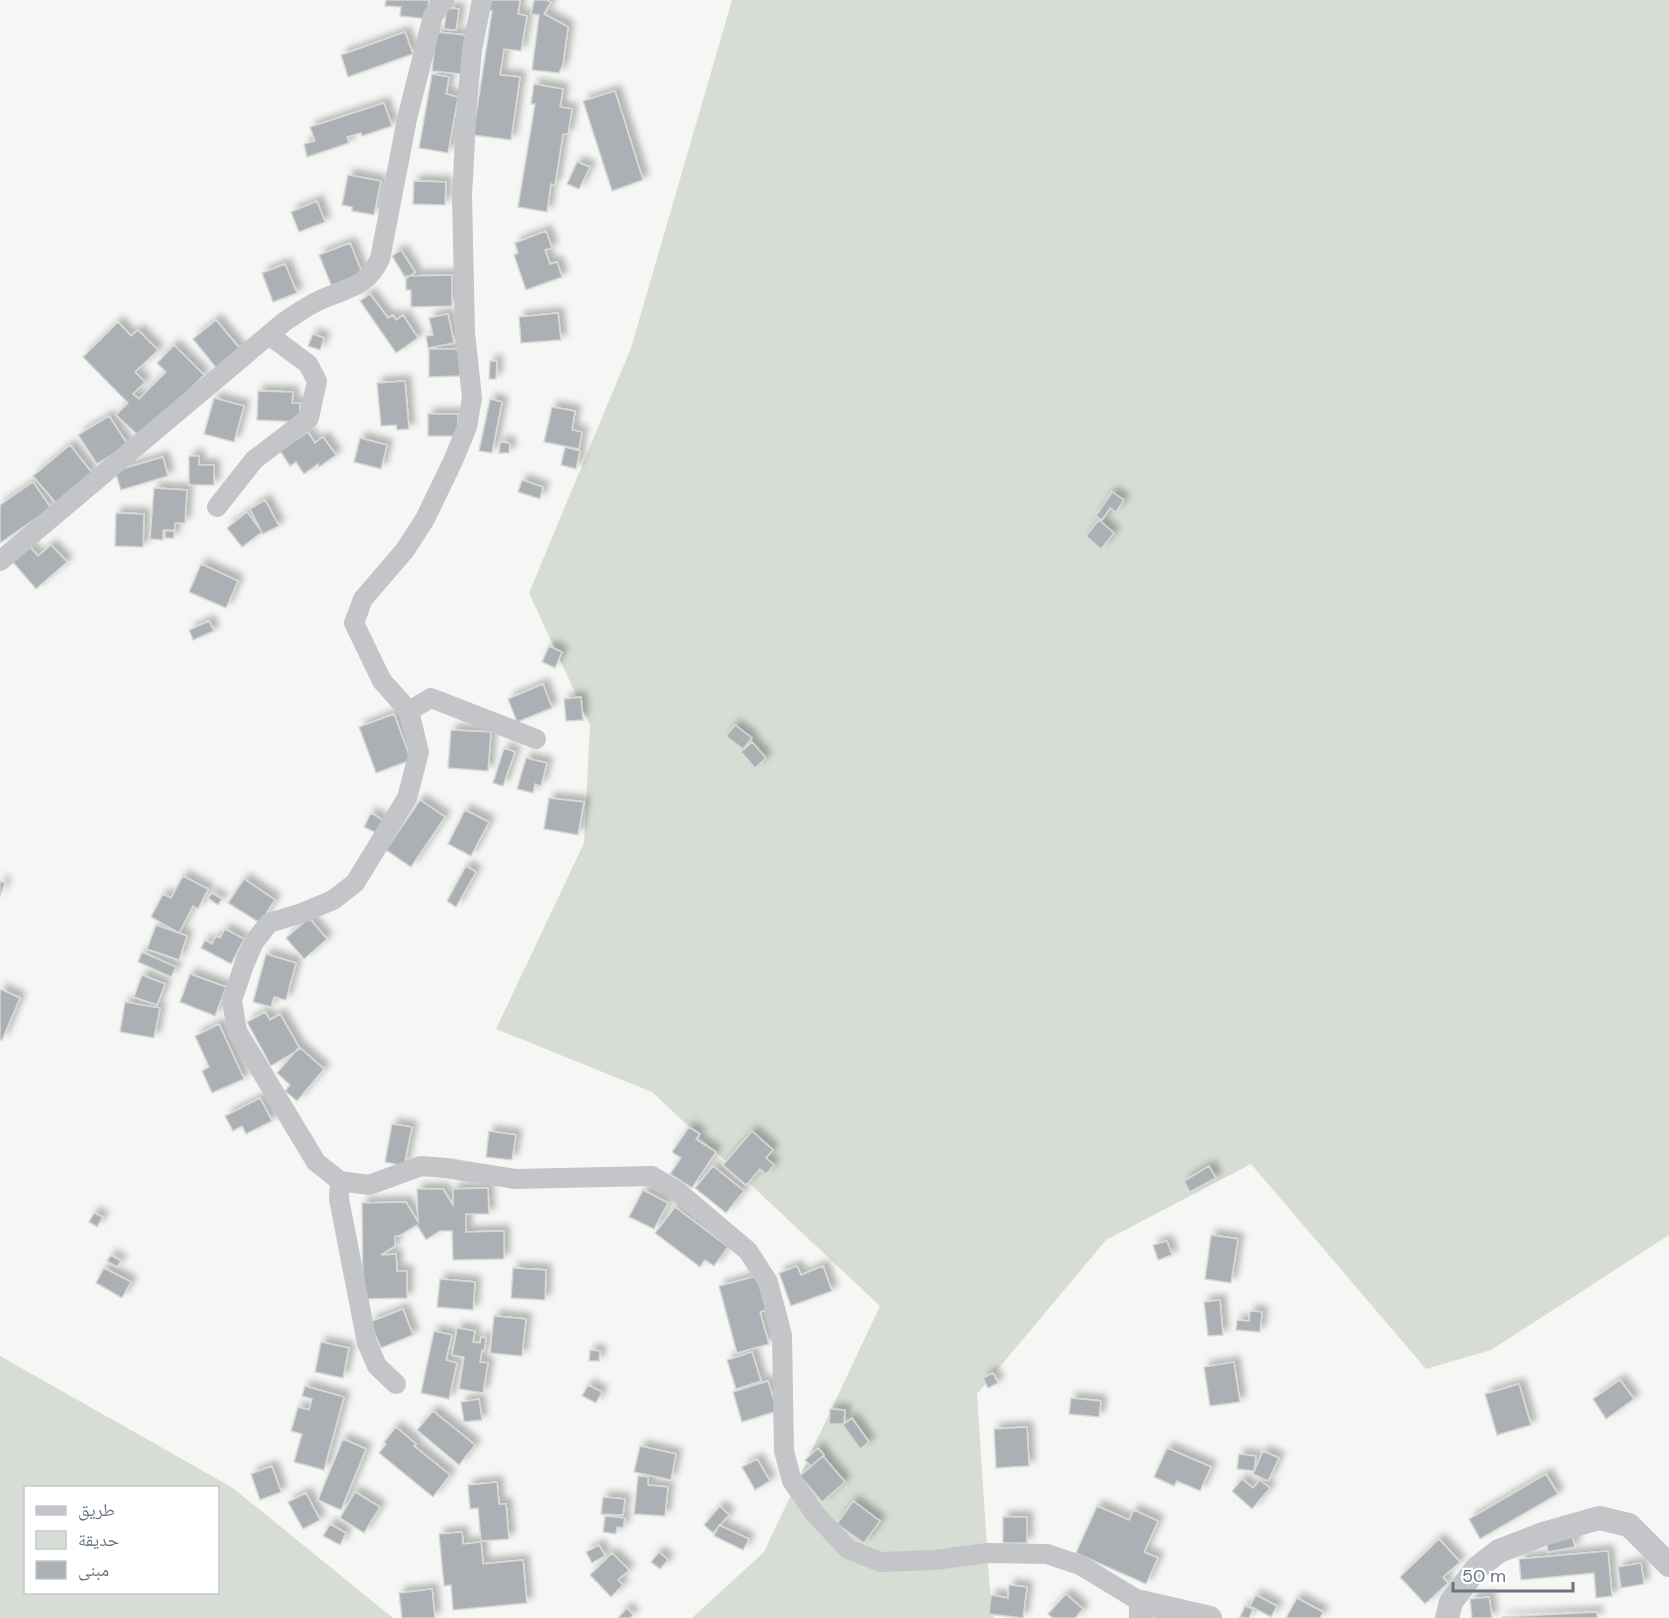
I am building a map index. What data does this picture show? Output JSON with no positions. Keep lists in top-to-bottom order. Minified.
{"legend":["طريق","حديقة","مبنى"],"scale_bar":"50 m"}
